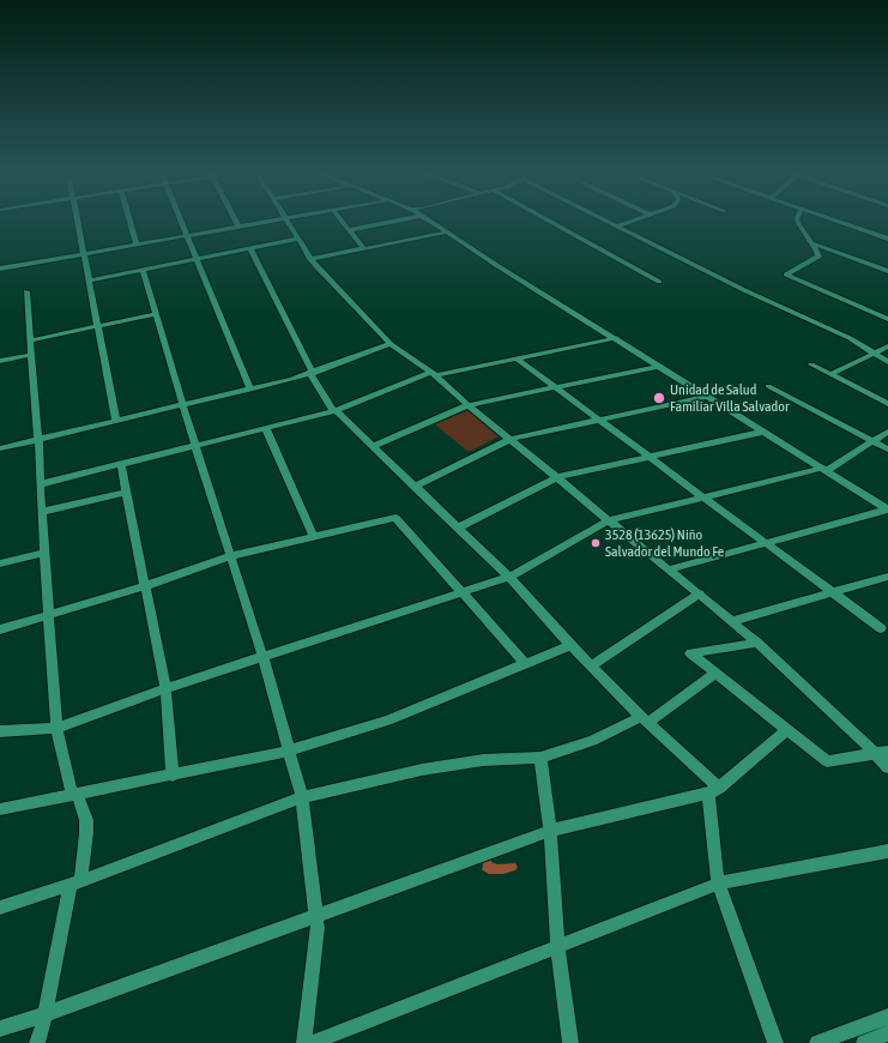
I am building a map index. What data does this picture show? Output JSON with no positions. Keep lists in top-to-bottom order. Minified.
{"places":["Unidad de Salud Familiar Villa Salvador","3528 (13625) Niño Salvador del Mundo Fe"]}
